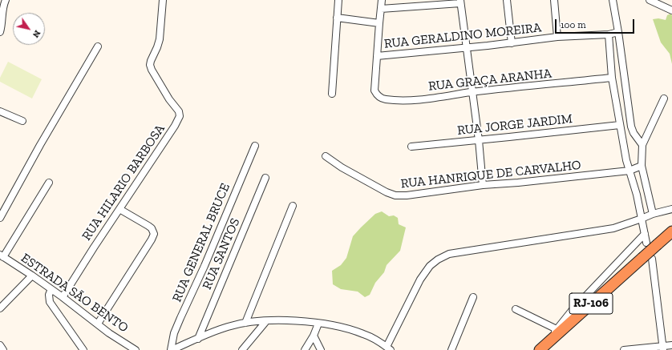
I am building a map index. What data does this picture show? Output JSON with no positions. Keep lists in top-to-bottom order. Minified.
{"streets":{"highway":["RJ-106"],"street":["RUA GERALDINO MOREIRA","RUA GRAÇA ARANHA","RUA JORGE JARDIM","RUA HANRIQUE DE CARVALHO","RUA HILARIO BARBOSA","RUA GENERAL BRUCE","RUA SANTOS","ESTRADA SÃO BENTO"]},"crossings":[["RUA GERALDINO MOREIRA","RUA GRAÇA ARANHA"],["RUA HILARIO BARBOSA","ESTRADA SÃO BENTO"]],"scale_bar":"100 m","north":"bottom right"}
